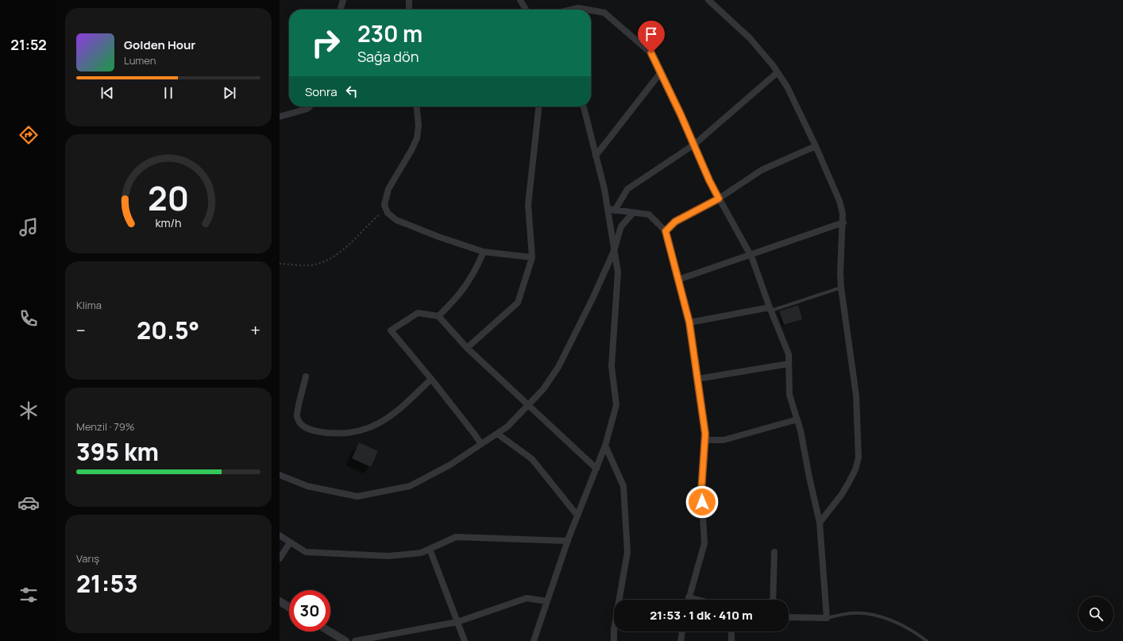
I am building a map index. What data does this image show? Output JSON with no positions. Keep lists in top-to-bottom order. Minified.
{"page":{"tabs":"21:52","turn":["230 m","Sağa dön"],"song":["Golden Hour","Lumen"],"then":"Sonra","tile":["Klima",["Menzil · 79%","395 km"],["Varış","21:53"]],"heat":["−","20.5°","+"],"limit":"30","trip":"21:53 · 1 dk · 410 m","gauge":["20","km/h"]}}
